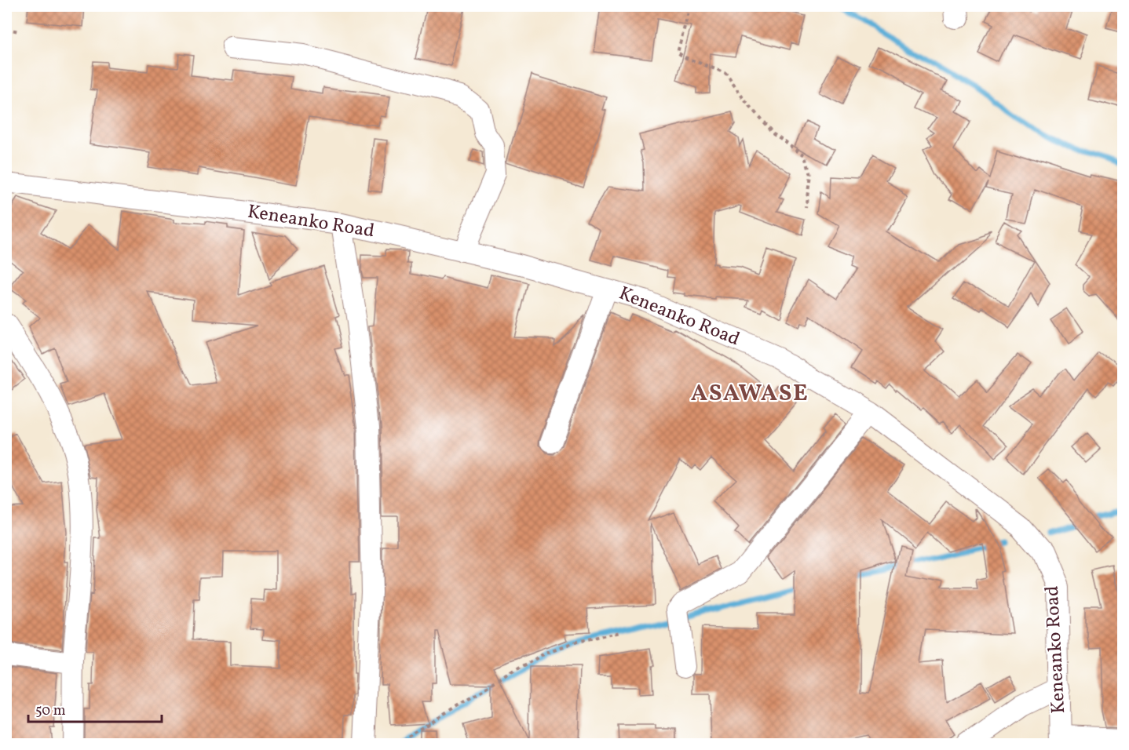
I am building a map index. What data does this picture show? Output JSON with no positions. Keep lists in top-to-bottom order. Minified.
{"streets":{"street":["Keneanko Road"]},"districts":["ASAWASE"],"scale_bar":"50 m"}
